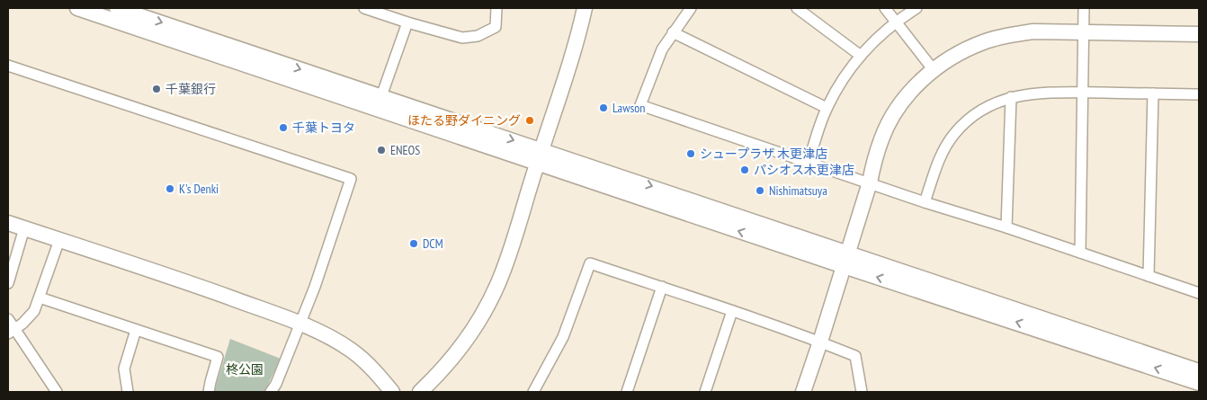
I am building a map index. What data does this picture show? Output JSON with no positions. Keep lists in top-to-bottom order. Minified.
{"parks":["柊公園"],"places":["千葉銀行","Lawson","ほたる野ダイニング","千葉トヨタ","ENEOS","シュープラザ 木更津店","パシオス木更津店","K's Denki","Nishimatsuya","DCM"]}
